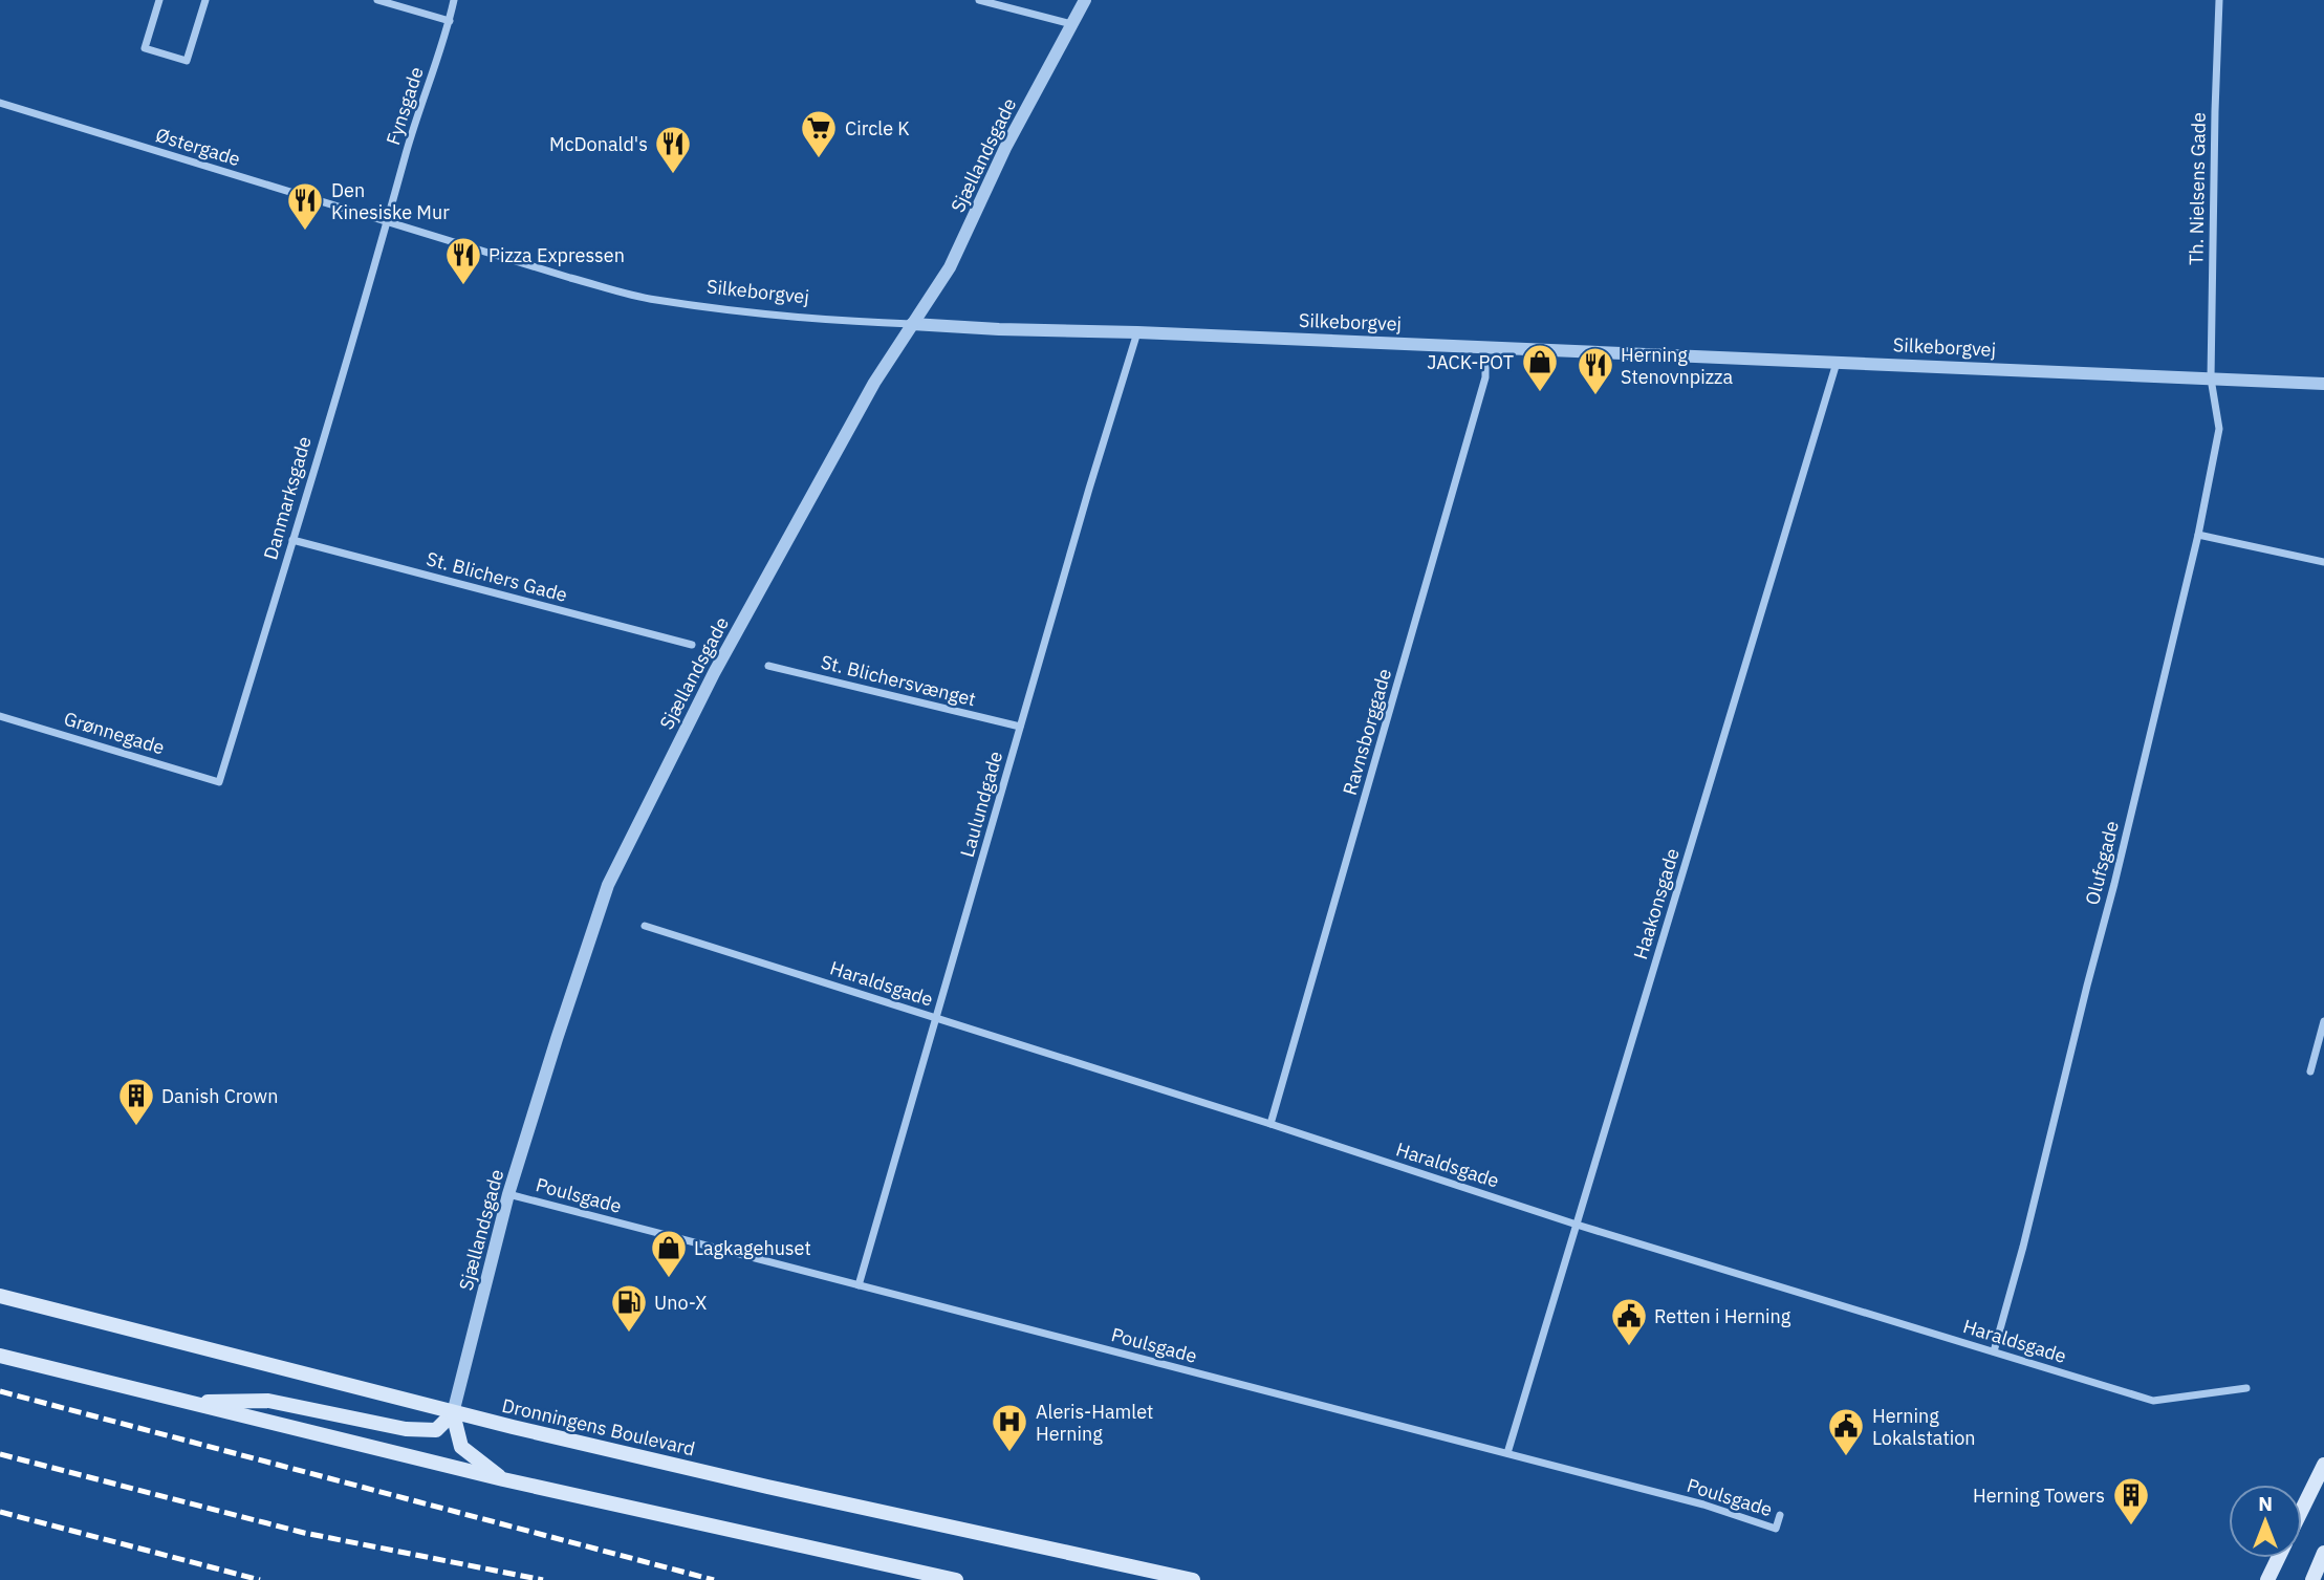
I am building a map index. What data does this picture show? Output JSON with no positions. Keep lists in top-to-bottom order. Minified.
{"streets":{"main road":["Dronningens Boulevard"],"street":["Fynsgade","Østergade","Sjællandsgade","Th. Nielsens Gade","Silkeborgvej","Danmarksgade","St. Blichers Gade","St. Blichersvænget","Ravnsborggade","Grønnegade","Laulundgade","Olufsgade","Haakonsgade","Haraldsgade","Poulsgade"]},"crossings":[["Fynsgade","Østergade"],["Fynsgade","Silkeborgvej"],["Fynsgade","Danmarksgade"],["Østergade","Silkeborgvej"],["Østergade","Danmarksgade"],["Sjællandsgade","Silkeborgvej"],["Sjællandsgade","Poulsgade"],["Sjællandsgade","Dronningens Boulevard"],["Th. Nielsens Gade","Silkeborgvej"],["Th. Nielsens Gade","Olufsgade"],["Silkeborgvej","Danmarksgade"],["Silkeborgvej","Ravnsborggade"],["Silkeborgvej","Laulundgade"],["Silkeborgvej","Olufsgade"],["Silkeborgvej","Haakonsgade"],["Danmarksgade","St. Blichers Gade"],["Danmarksgade","Grønnegade"],["St. Blichersvænget","Laulundgade"],["Ravnsborggade","Haraldsgade"],["Laulundgade","Haraldsgade"],["Laulundgade","Poulsgade"],["Olufsgade","Haraldsgade"],["Haakonsgade","Haraldsgade"],["Haakonsgade","Poulsgade"]],"places":{"supermarket":["Circle K"],"restaurant":["McDonald's","Den Kinesiske Mur","Pizza Expressen","Herning Stenovnpizza"],"shop":["JACK-POT","Lagkagehuset"],"building":["Danish Crown","Herning Towers"],"fuel station":["Uno-X"],"public building":["Retten i Herning","Herning Lokalstation"],"hospital":["Aleris-Hamlet Herning"]},"north":"top"}
